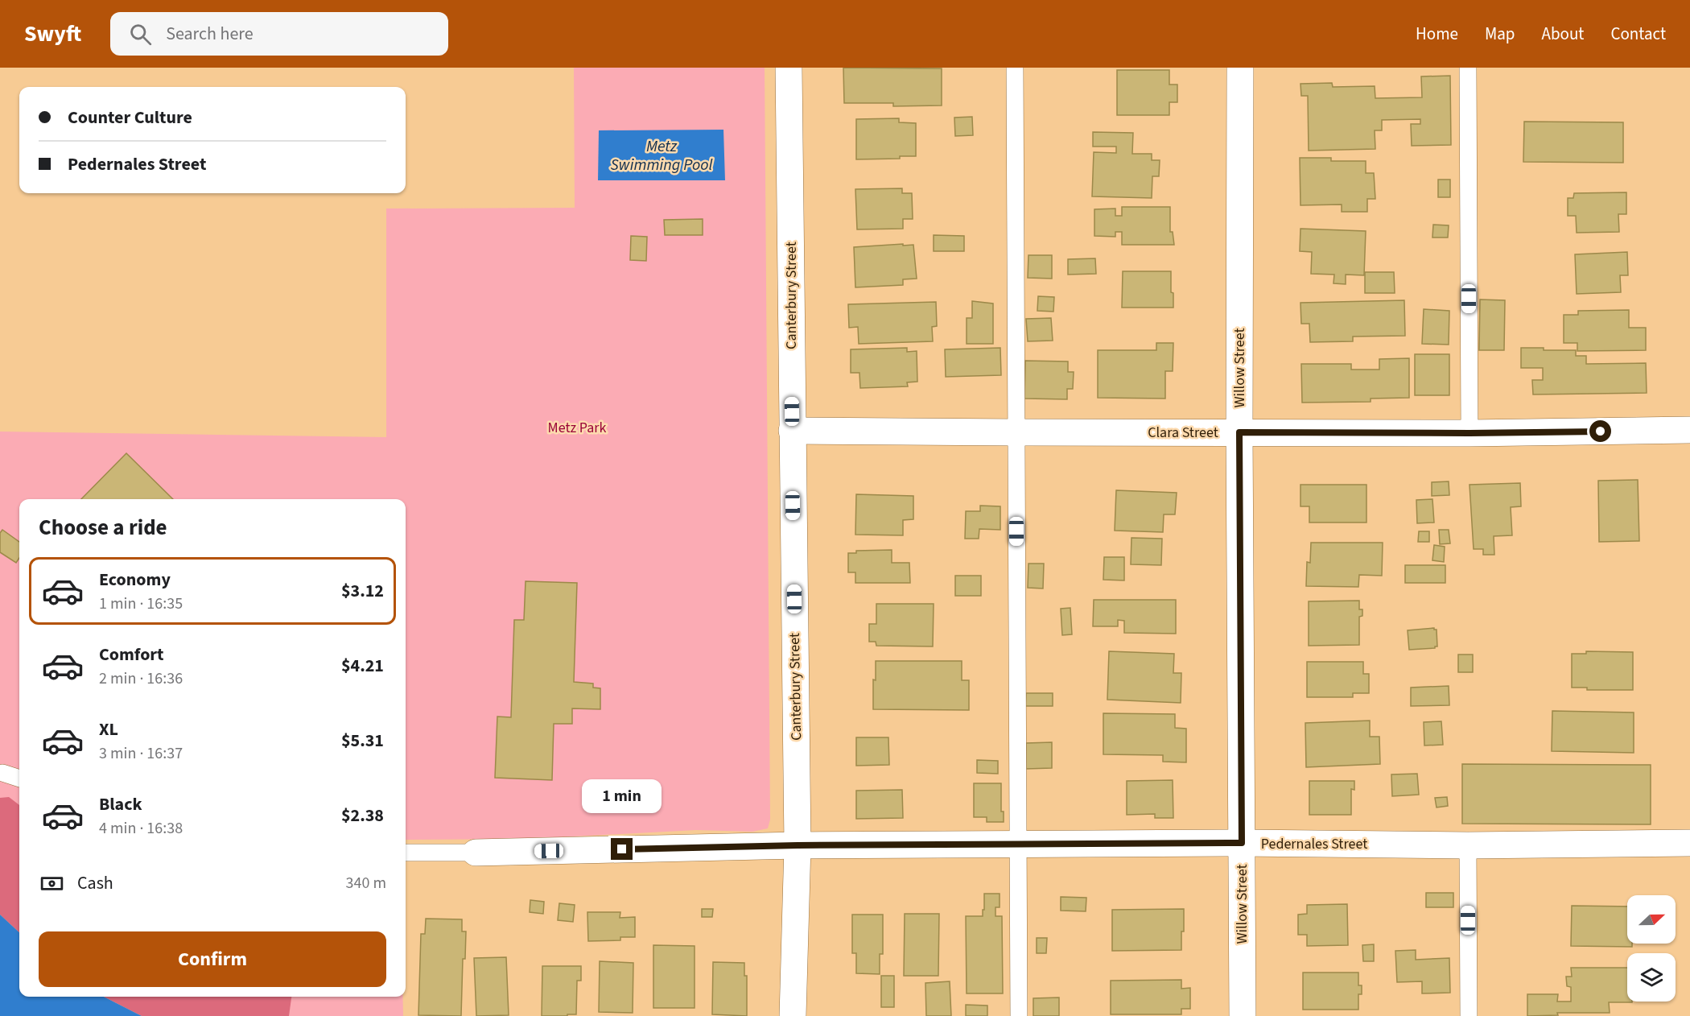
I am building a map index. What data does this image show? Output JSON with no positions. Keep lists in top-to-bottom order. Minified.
{"streets":{"street":["Canterbury Street","Willow Street","Clara Street","Pedernales Street"]},"crossings":[["Canterbury Street","Clara Street"],["Canterbury Street","Pedernales Street"],["Willow Street","Clara Street"],["Willow Street","Pedernales Street"]],"water":["Metz Swimming Pool"],"parks":["Metz Park"],"north":"right","page":{"header":"Swyft","search":"Search here","nav":["Home","Map","About","Contact"],"banner":["Counter Culture","Pedernales Street"],"heading":"Choose a ride","list":[{"name":"Economy","note":"1 min · 16:35","value":"$3.12"},{"name":"Comfort","note":"2 min · 16:36","value":"$4.21"},{"name":"XL","note":"3 min · 16:37","value":"$5.31"},{"name":"Black","note":"4 min · 16:38","value":"$2.38"}],"bubble":"1 min","pay":["Cash","340 m"],"buttons":"Confirm"}}
